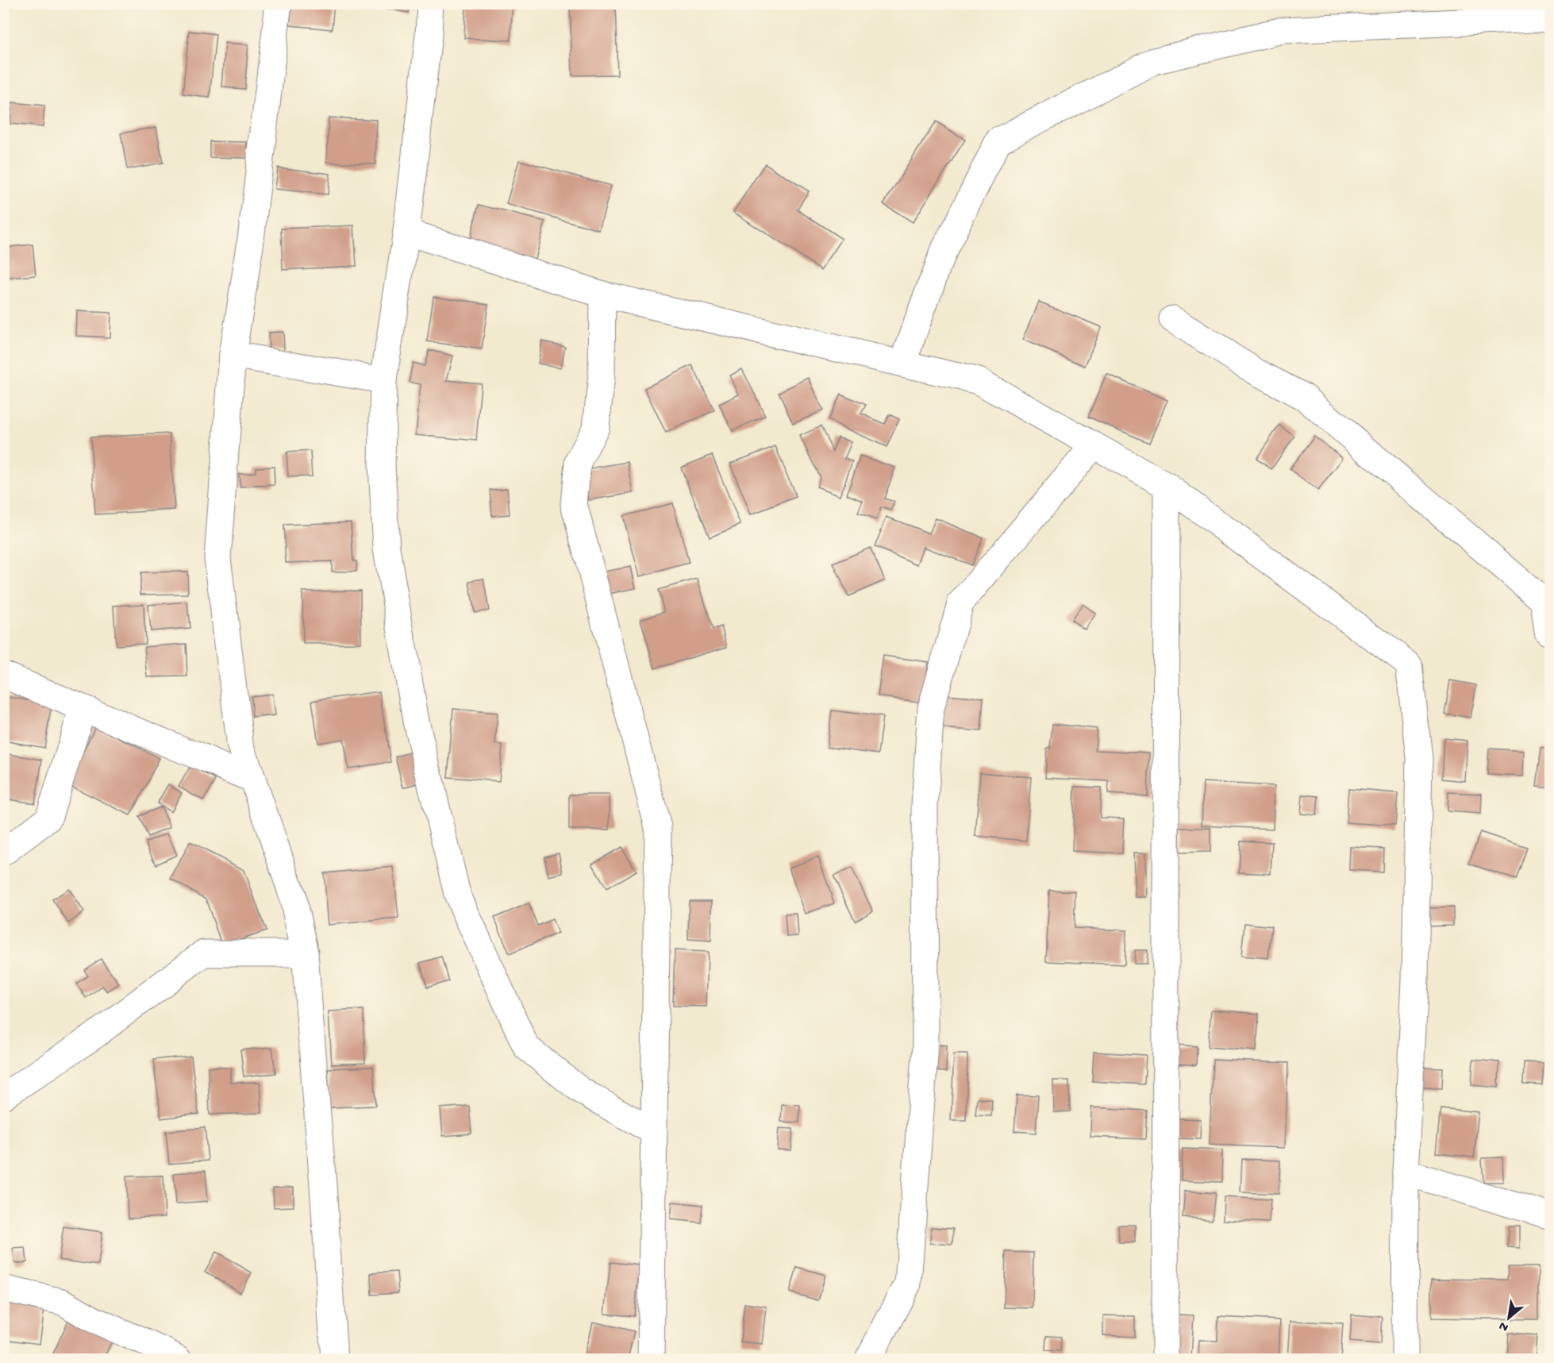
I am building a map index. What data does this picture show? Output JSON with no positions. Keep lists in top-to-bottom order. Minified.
{"north":"bottom left"}
